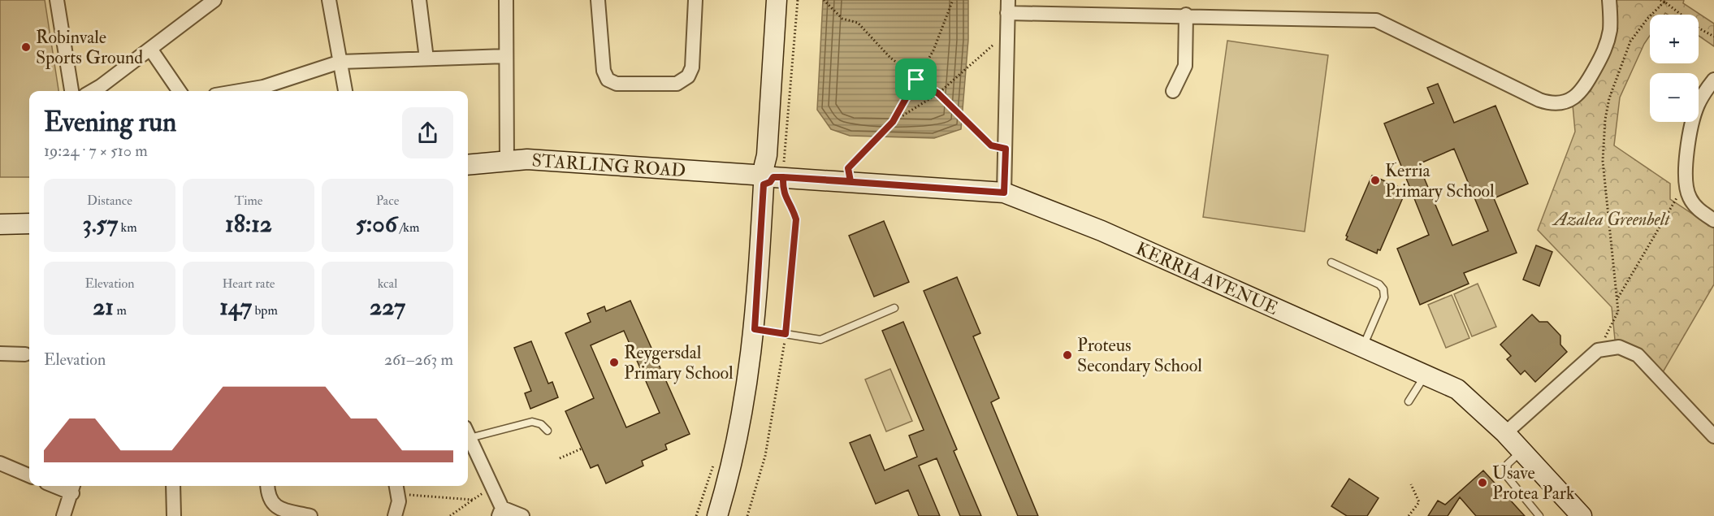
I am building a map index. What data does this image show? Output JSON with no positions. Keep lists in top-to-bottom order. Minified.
{"streets":{"street":["STARLING ROAD","KERRIA AVENUE"]},"crossings":[["STARLING ROAD","KERRIA AVENUE"]],"parks":["Azalea Greenbelt"],"places":["Robinvale Sports Ground","Kerria Primary School","Proteus Secondary School","Reygersdal Primary School","Usave Protea Park"],"page":{"map_buttons":["+","−"],"heading":["Evening run","19:24 · 7 × 510 m"],"stats":[["Distance","3.57 km"],["Time","18:12"],["Pace","5:06 /km"],["Elevation","21 m"],["Heart rate","147 bpm"],["kcal","227"]],"chart":["Elevation","261–263 m"]}}
